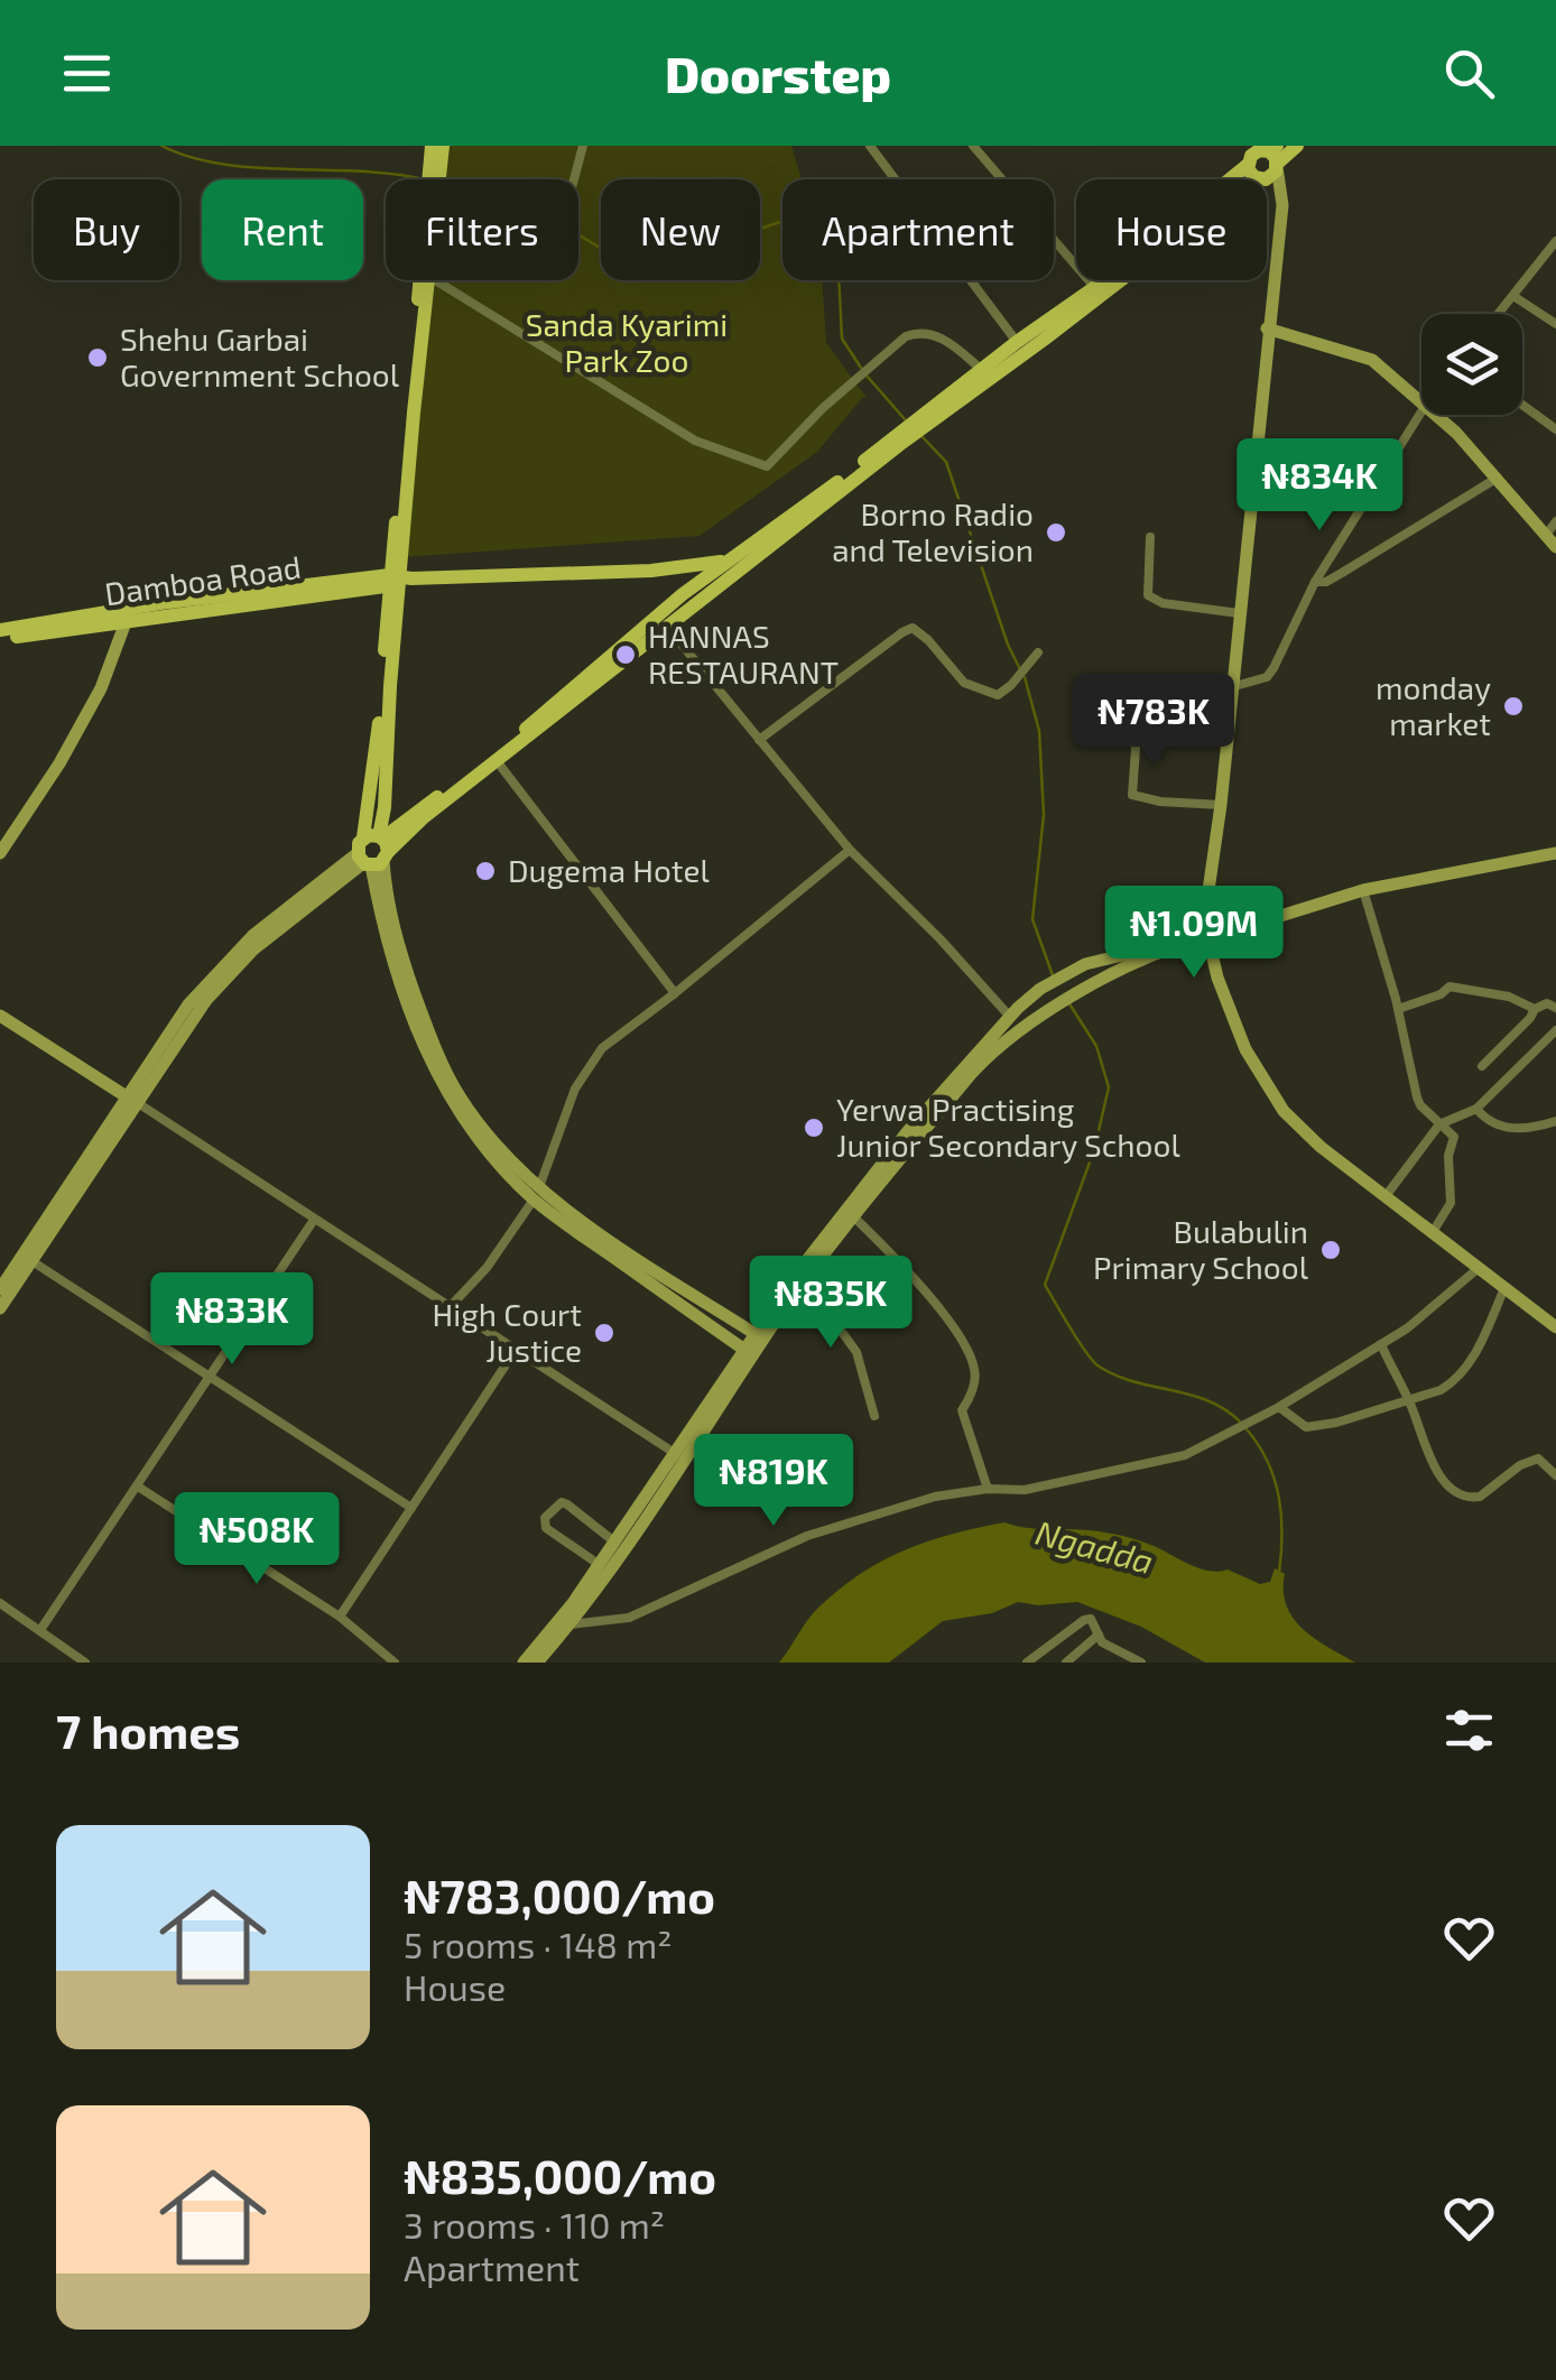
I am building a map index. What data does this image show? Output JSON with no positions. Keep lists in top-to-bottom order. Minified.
{"streets":{"main road":["Damboa Road"]},"water":["Ngadda"],"parks":["Sanda Kyarimi Park Zoo"],"places":["Shehu Garbai Government School","Borno Radio and Television","HANNAS RESTAURANT","monday market","Dugema Hotel","Yerwa Practising Junior Secondary School","Bulabulin Primary School","High Court Justice"],"page":{"header":"Doorstep","chip":["Buy","Rent","Filters","New","Apartment","House"],"price":["₦834K","₦783K","₦1.09M","₦835K","₦833K","₦819K","₦508K"],"heading":"7 homes","list":[{"name":"₦783,000/mo","note":"5 rooms · 148 m² · House"},{"name":"₦835,000/mo","note":"3 rooms · 110 m² · Apartment"}]}}
